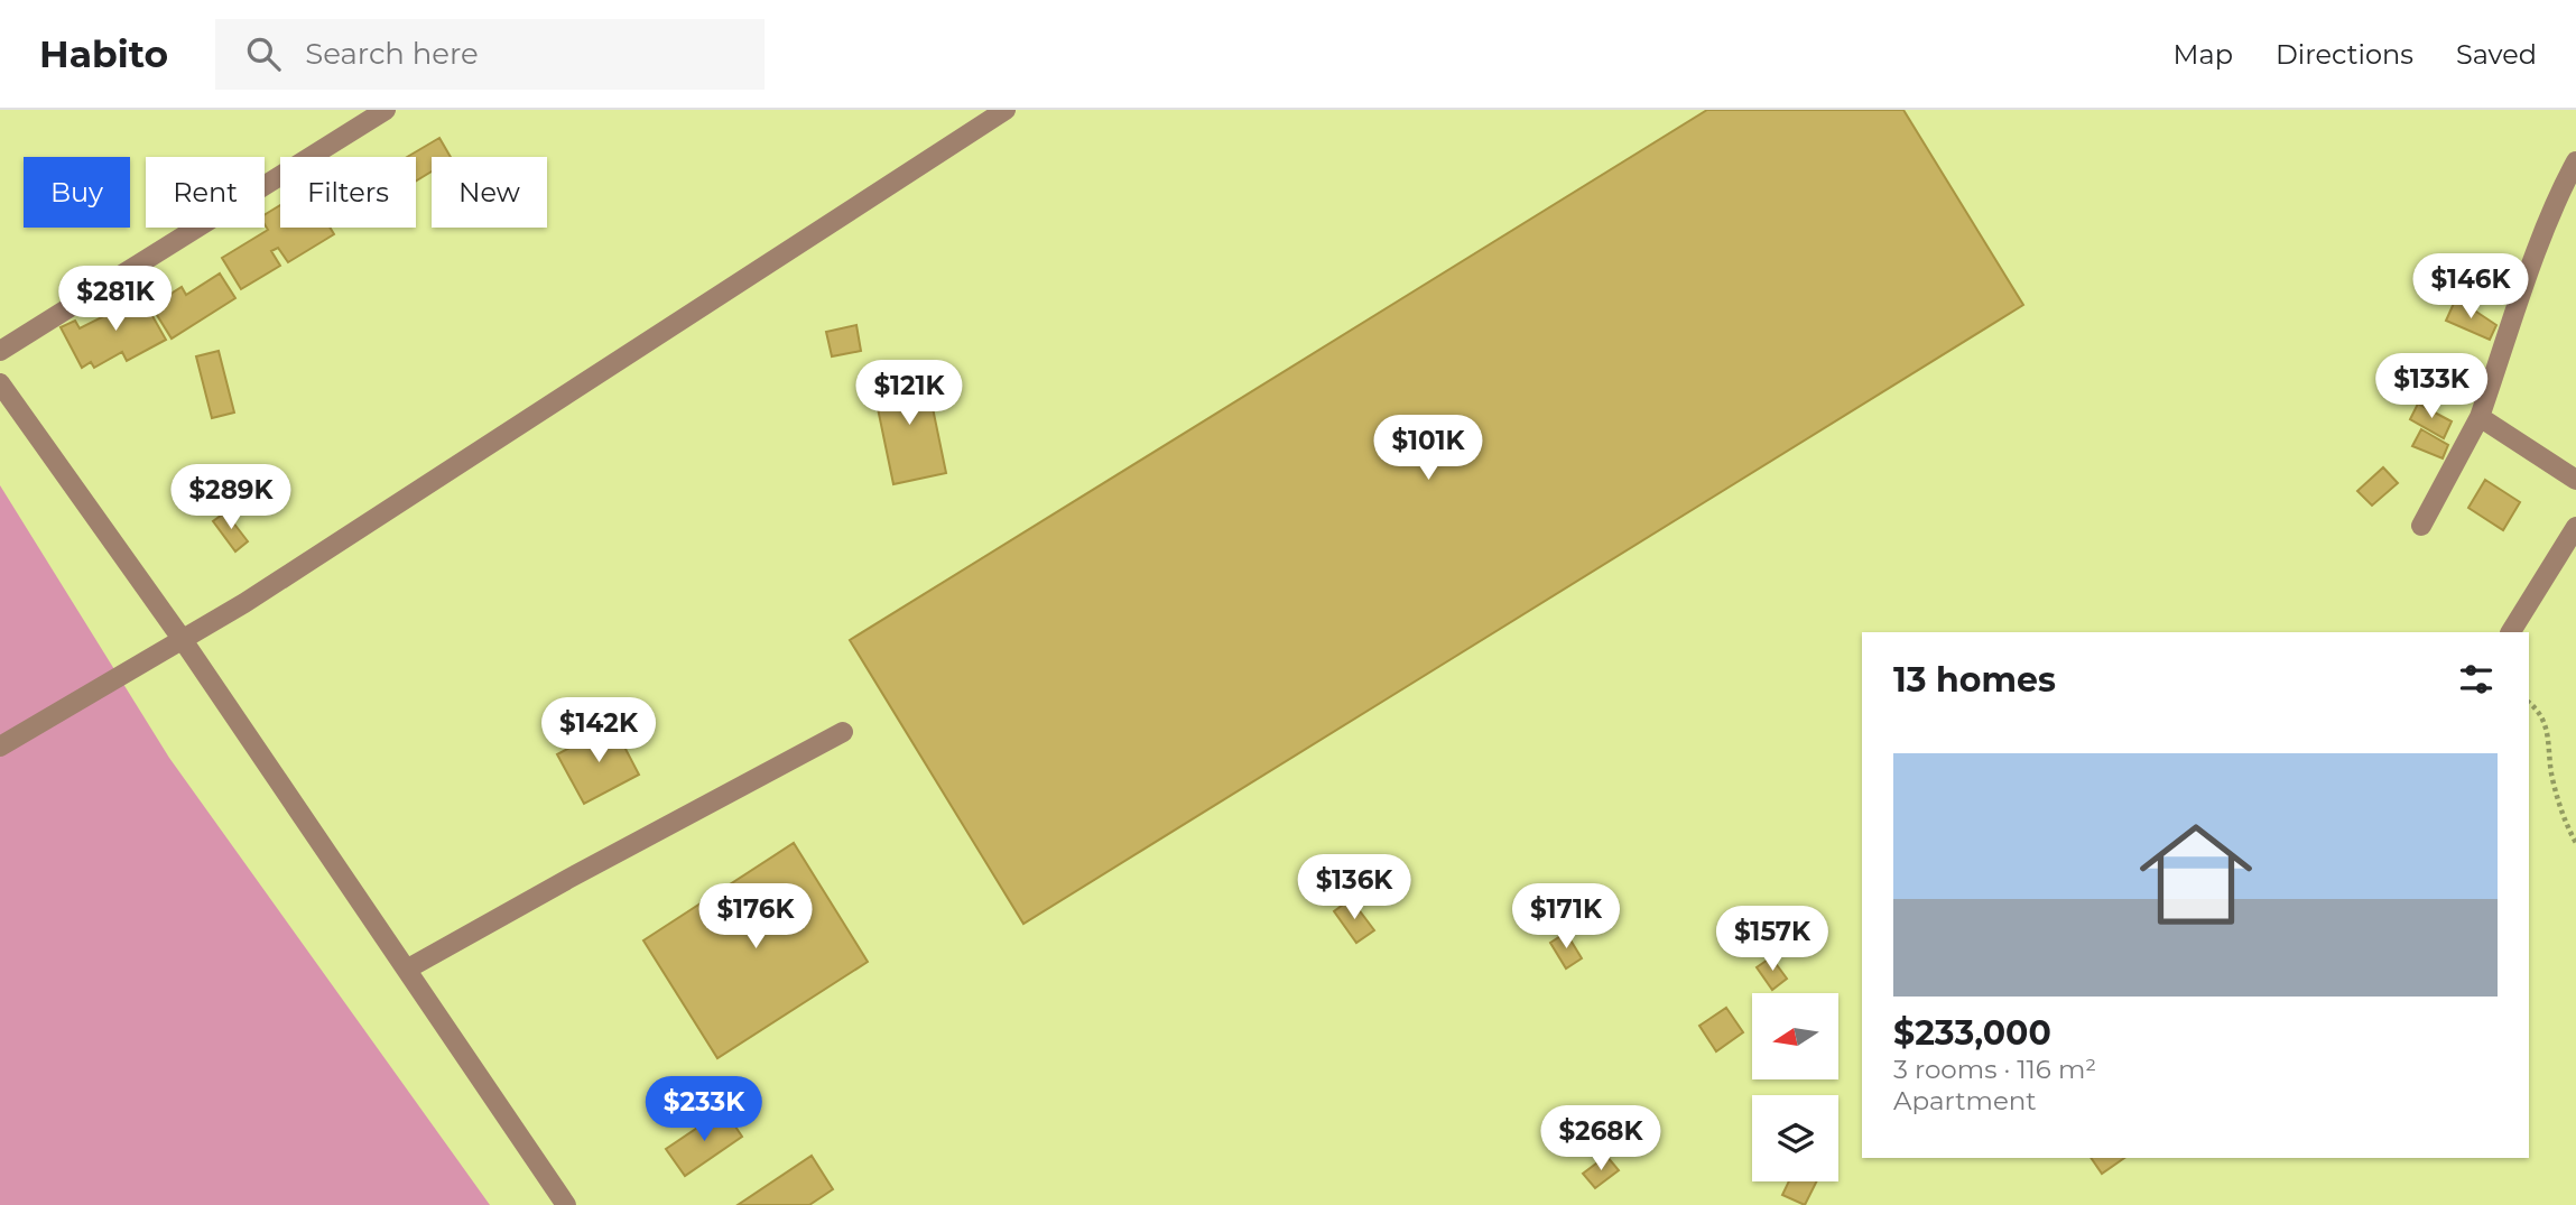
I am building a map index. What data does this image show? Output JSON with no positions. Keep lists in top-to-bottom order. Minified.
{"north":"left","page":{"header":"Habito","search":"Search here","nav":["Map","Directions","Saved"],"chip":["Buy","Rent","Filters","New"],"price":["$146K","$281K","$133K","$121K","$101K","$289K","$142K","$136K","$176K","$171K","$157K","$233K","$268K"],"heading":"13 homes","list":[{"name":"$233,000","note":"3 rooms · 116 m² · Apartment"}]}}
